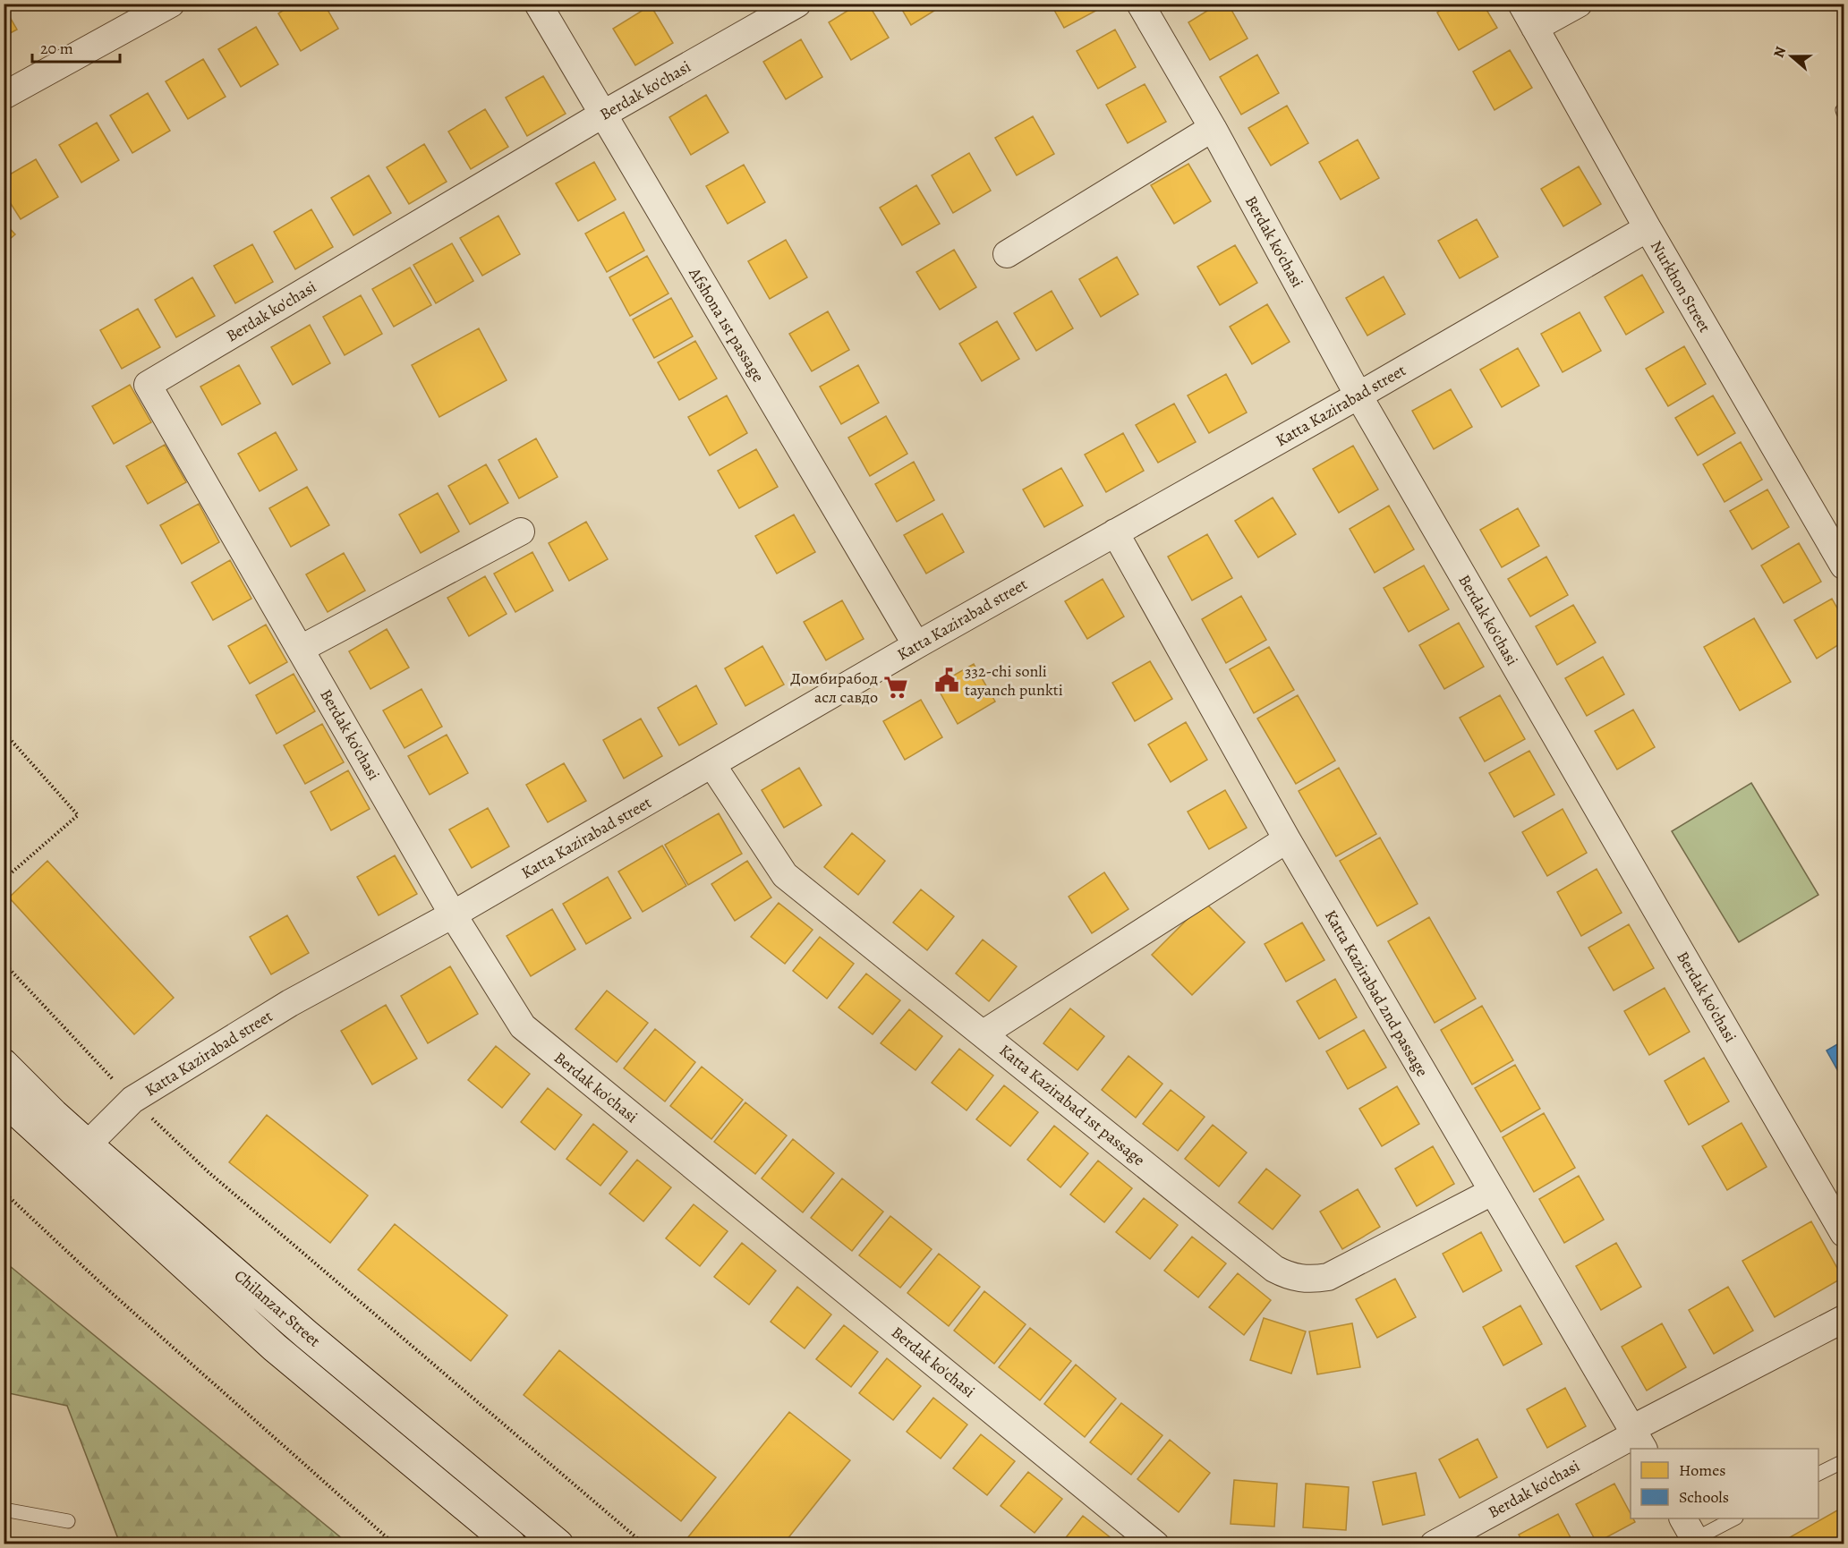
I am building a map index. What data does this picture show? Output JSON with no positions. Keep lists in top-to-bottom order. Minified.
{"streets":{"main road":["Chilanzar Street"],"street":["Berdak ko'chasi","Nurkhon Street","Afshona 1st passage","Katta Kazirabad street","Katta Kazirabad 2nd passage","Katta Kazirabad 1st passage"]},"crossings":[["Berdak ko'chasi","Afshona 1st passage"],["Berdak ko'chasi","Katta Kazirabad street"],["Berdak ko'chasi","Katta Kazirabad 2nd passage"],["Nurkhon Street","Katta Kazirabad street"],["Afshona 1st passage","Katta Kazirabad street"],["Katta Kazirabad street","Katta Kazirabad 2nd passage"],["Katta Kazirabad street","Katta Kazirabad 1st passage"],["Katta Kazirabad street","Chilanzar Street"],["Katta Kazirabad 2nd passage","Katta Kazirabad 1st passage"]],"places":{"public building":["332-chi sonli tayanch punkti"],"supermarket":["Домбирабод асл савдо"]},"legend":["Homes","Schools"],"scale_bar":"20 m","north":"left"}
